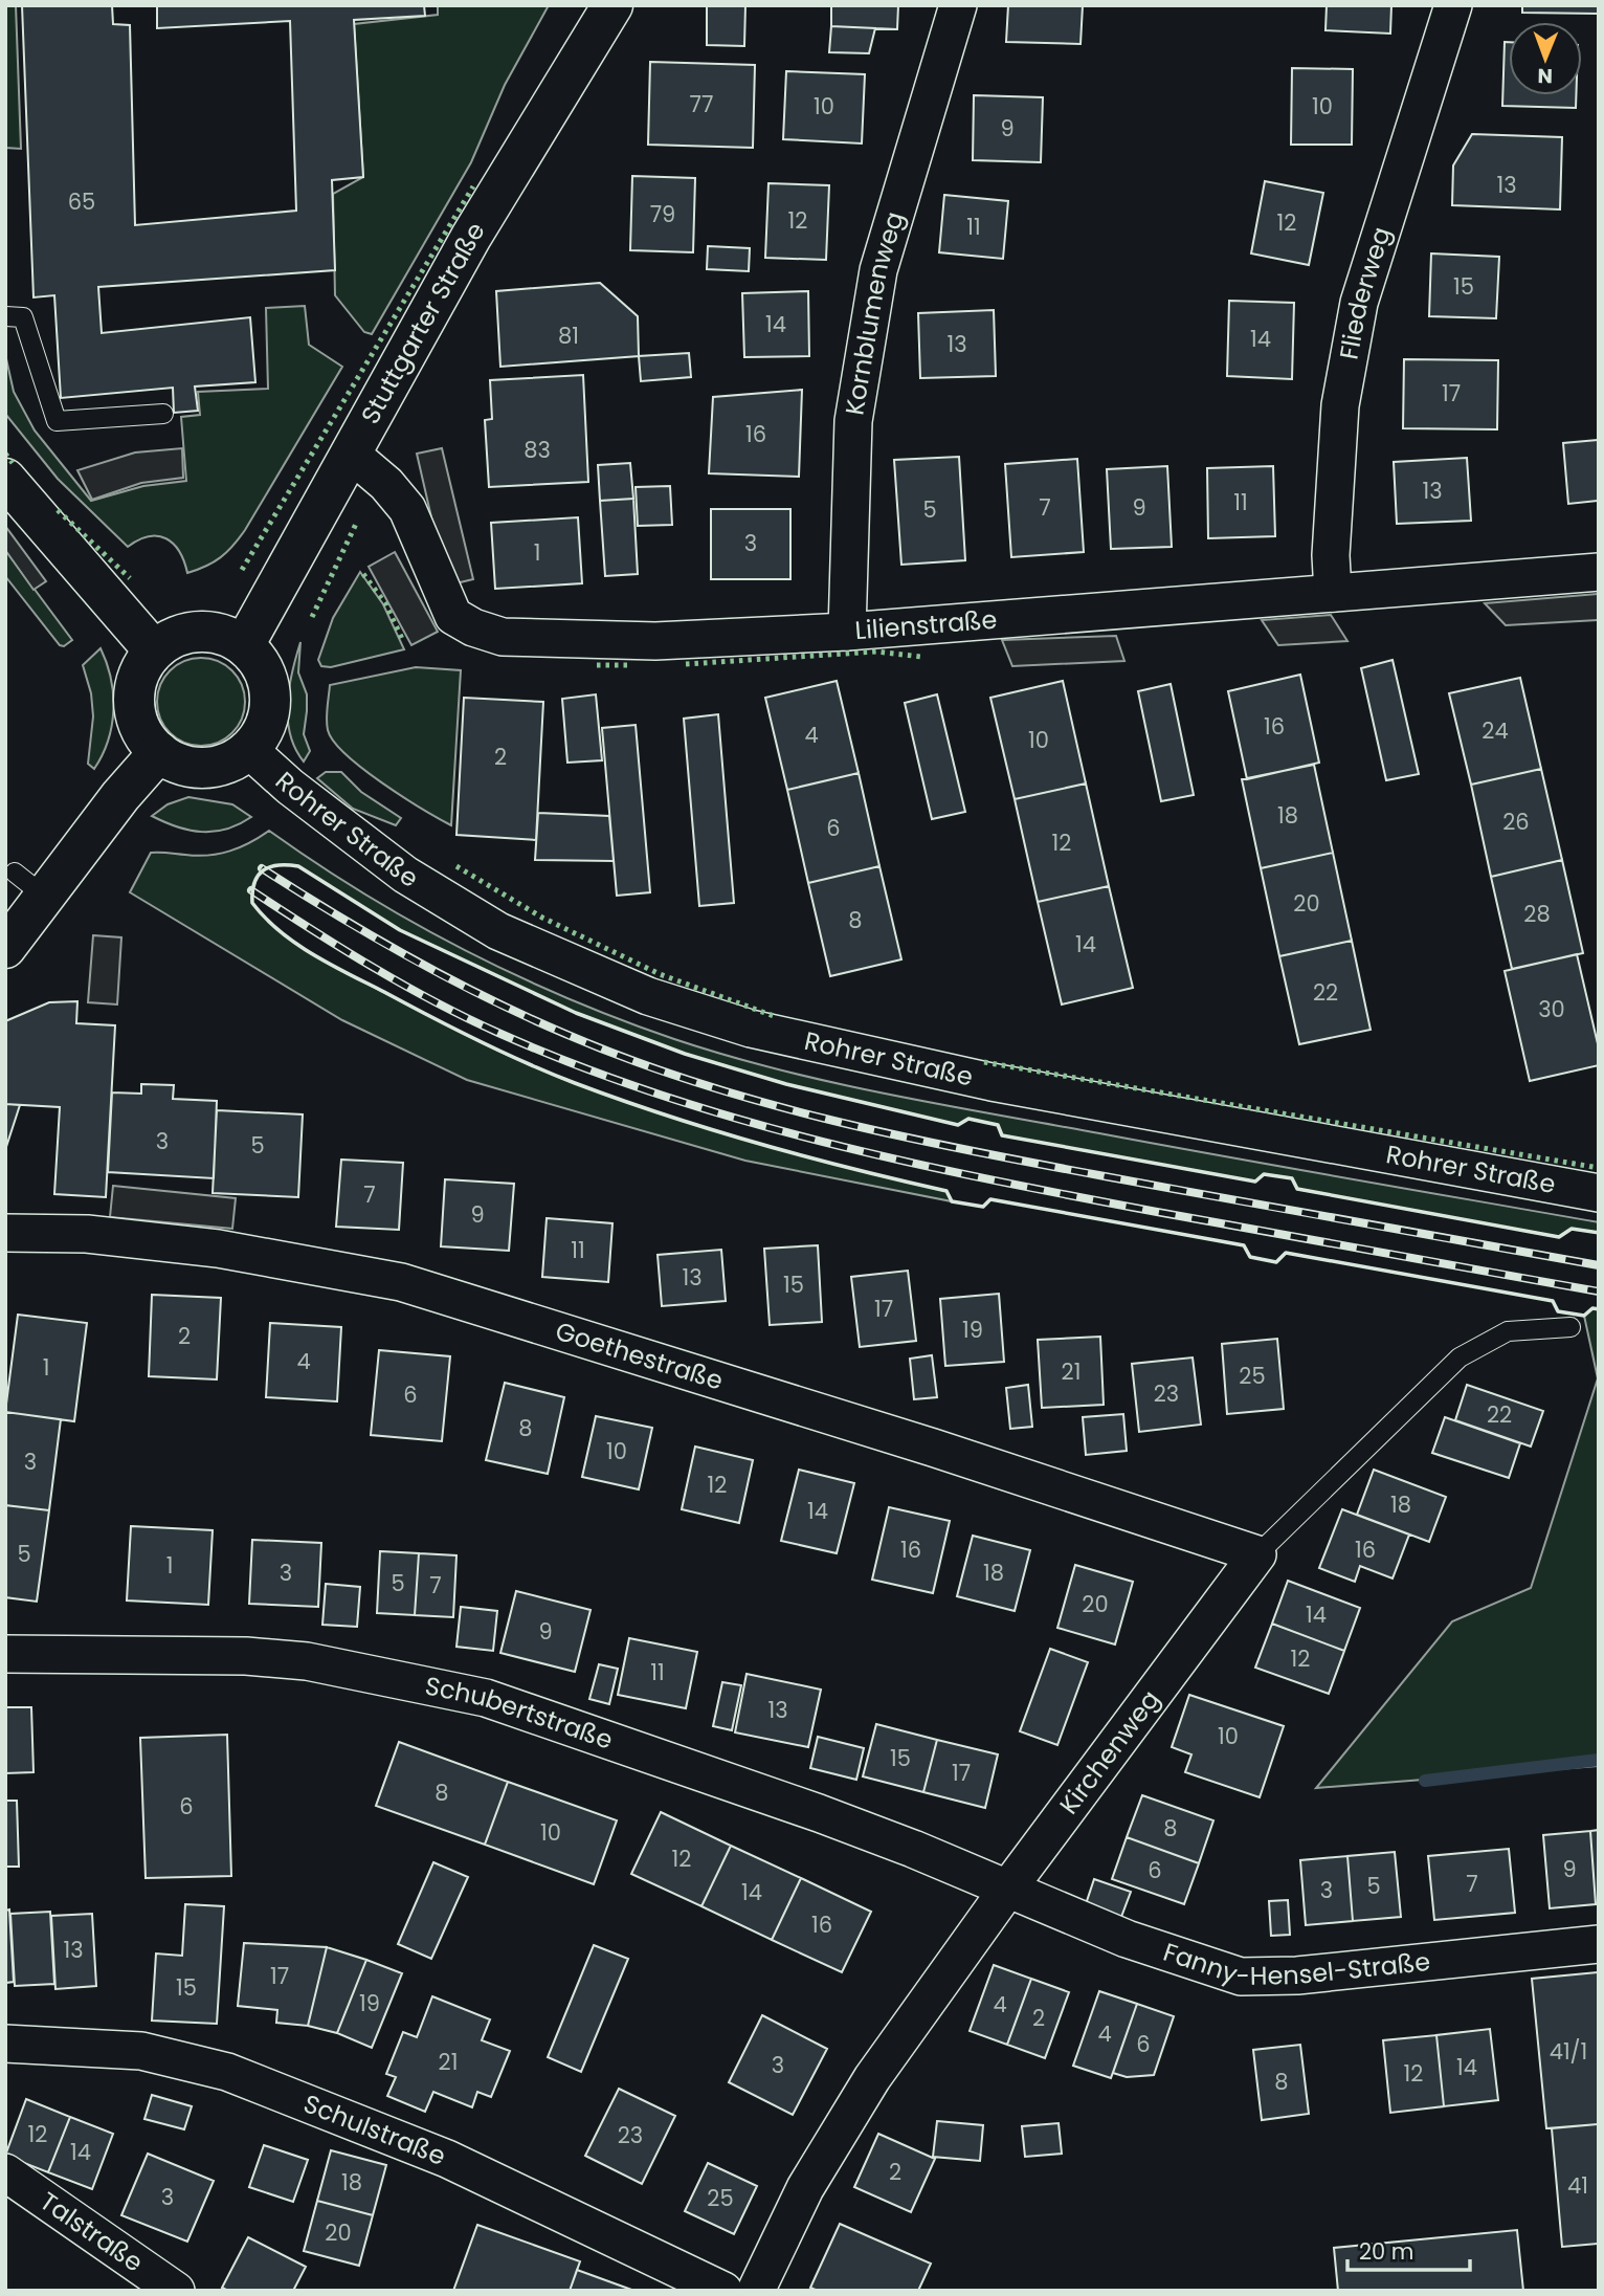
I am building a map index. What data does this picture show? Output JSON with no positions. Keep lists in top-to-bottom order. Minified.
{"streets":{"main road":["Stuttgarter Straße"],"street":["Fliederweg","Kornblumenweg","Lilienstraße","Rohrer Straße","Goethestraße","Schubertstraße","Kirchenweg","Fanny-Hensel-Straße","Schulstraße","Talstraße"]},"crossings":[["Fliederweg","Lilienstraße"],["Kornblumenweg","Lilienstraße"],["Stuttgarter Straße","Lilienstraße"],["Stuttgarter Straße","Rohrer Straße"],["Goethestraße","Kirchenweg"],["Schubertstraße","Kirchenweg"],["Schubertstraße","Fanny-Hensel-Straße"],["Kirchenweg","Fanny-Hensel-Straße"]],"house_numbers":["77","10","10","9","13","65","79","12","12","11","15","14","81","14","13","17","16","83","13","11","7","9","5","3","1","16","24","4","10","2","18","26","6","12","20","28","8","14","22","30","3","5","7","9","11","13","15","17","19","2","4","1","21","25","23","6","22","8","10","3","12","18","14","16","16","5","1","3","18","5","7","20","14","9","12","11","13","10","15","17","8","6","8","10","12","9","6","7","5","3","14","16","13","17","15","19","4","2","4","6","41/1","21","3","14","12","8","12","23","14","2","18","41","3","25","20"],"scale_bar":"20 m","north":"bottom"}
